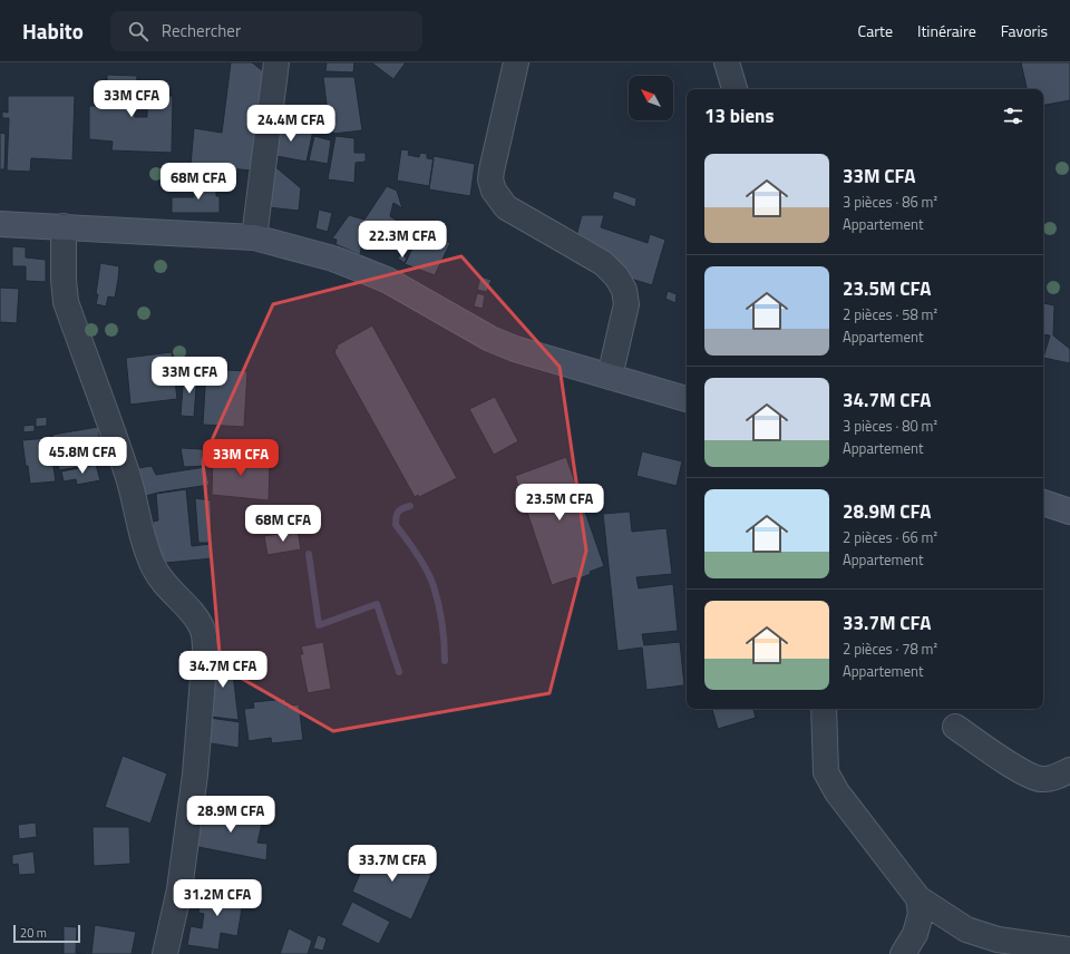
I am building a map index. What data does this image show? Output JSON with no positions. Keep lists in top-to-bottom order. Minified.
{"scale_bar":"20 m","north":"top left","page":{"header":"Habito","search":"Rechercher","nav":["Carte","Itinéraire","Favoris"],"price":["33M CFA","24.4M CFA","68M CFA","22.3M CFA","33M CFA","45.8M CFA","33M CFA","23.5M CFA","68M CFA","34.7M CFA","28.9M CFA","33.7M CFA","31.2M CFA"],"heading":"13 biens","list":[{"name":"33M CFA","note":"3 pièces · 86 m² · Appartement"},{"name":"23.5M CFA","note":"2 pièces · 58 m² · Appartement"},{"name":"34.7M CFA","note":"3 pièces · 80 m² · Appartement"},{"name":"28.9M CFA","note":"2 pièces · 66 m² · Appartement"},{"name":"33.7M CFA","note":"2 pièces · 78 m² · Appartement"}],"scale":"20 m"}}
